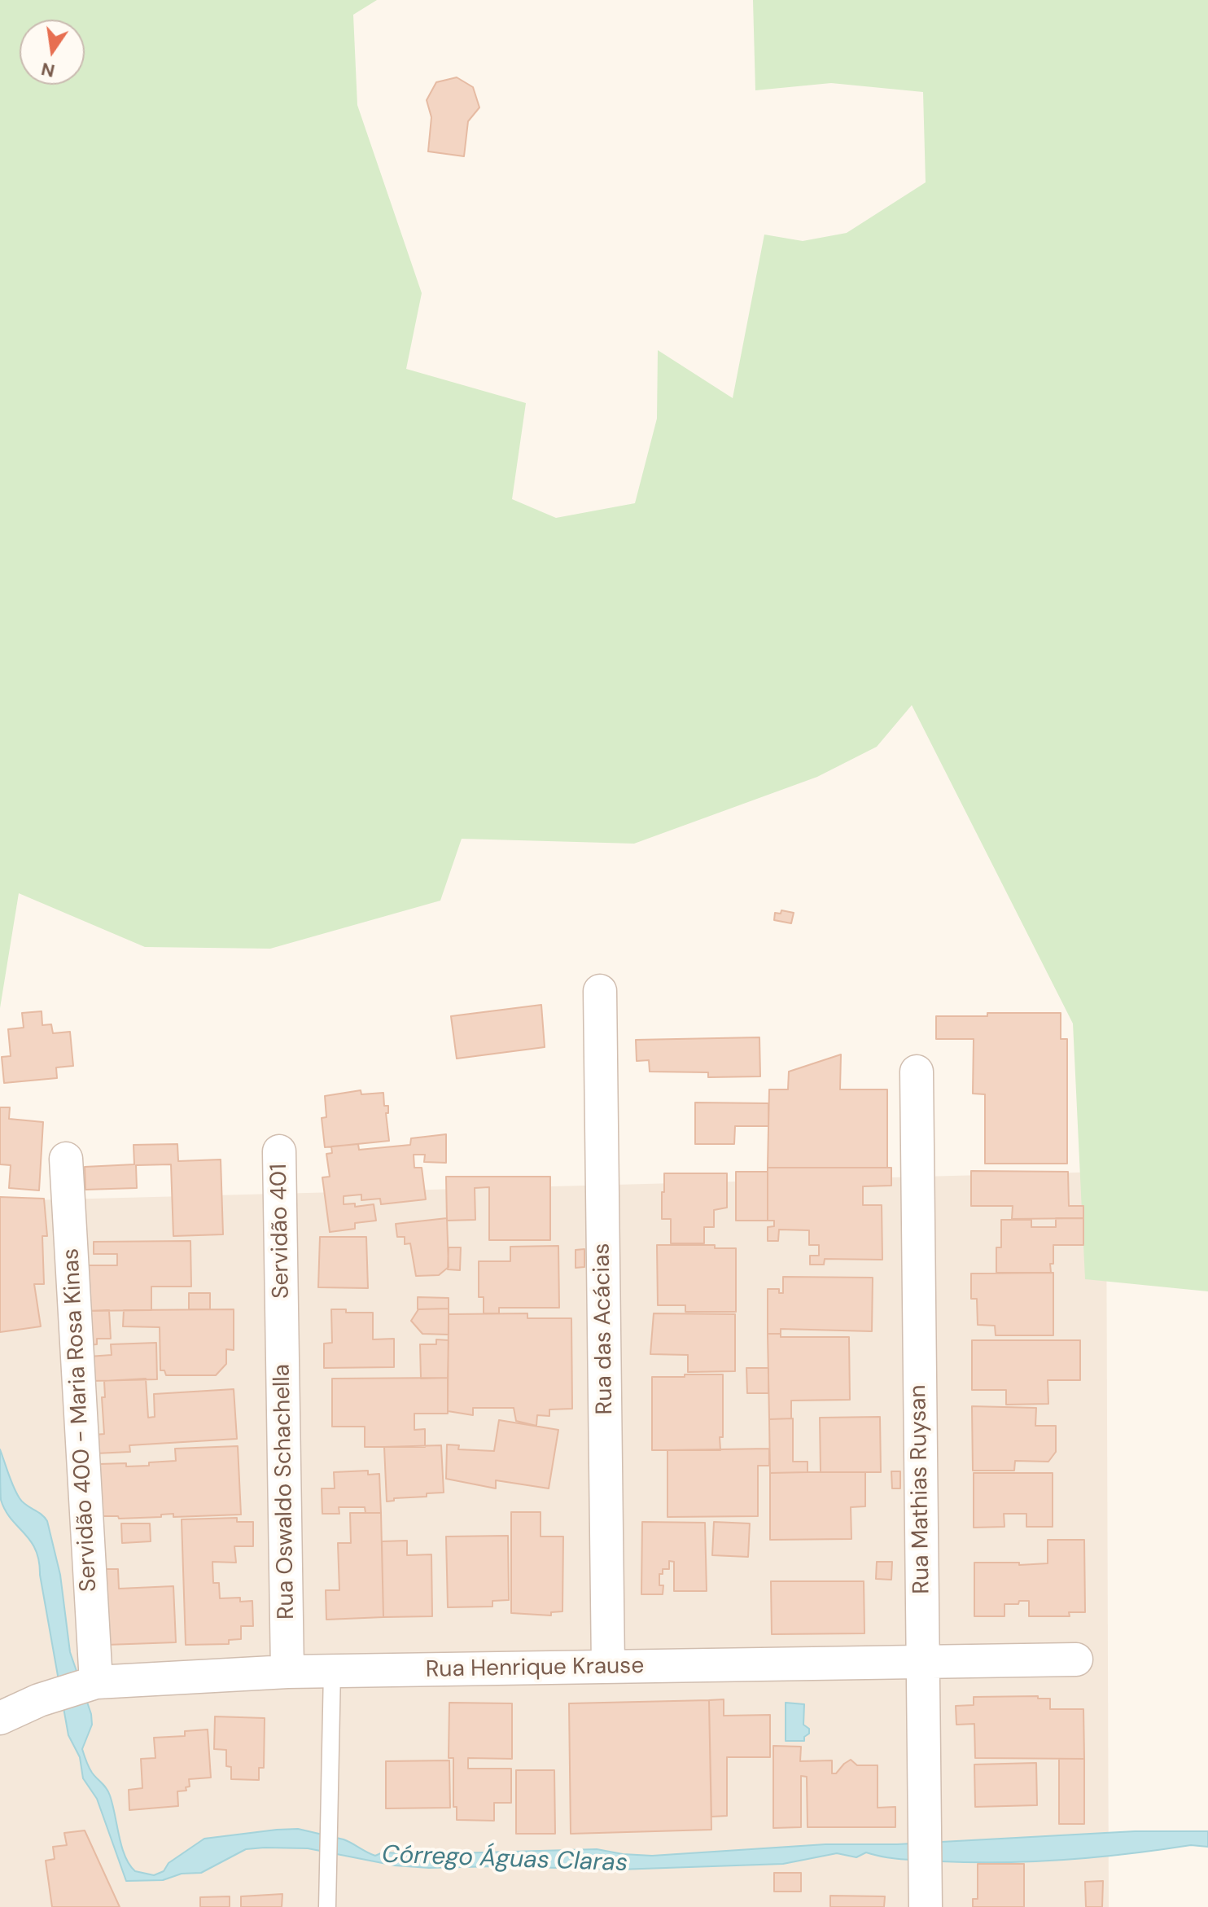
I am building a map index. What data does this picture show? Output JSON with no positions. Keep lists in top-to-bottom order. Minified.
{"streets":{"street":["Servidão 401","Rua das Acácias","Servidão 400 - Maria Rosa Kinas","Rua Mathias Ruysan","Rua Oswaldo Schachella","Rua Henrique Krause"]},"crossings":[["Servidão 401","Rua Oswaldo Schachella"],["Rua das Acácias","Rua Henrique Krause"],["Servidão 400 - Maria Rosa Kinas","Rua Henrique Krause"],["Rua Mathias Ruysan","Rua Henrique Krause"],["Rua Oswaldo Schachella","Rua Henrique Krause"]],"water":["Córrego Águas Claras"],"north":"bottom"}
